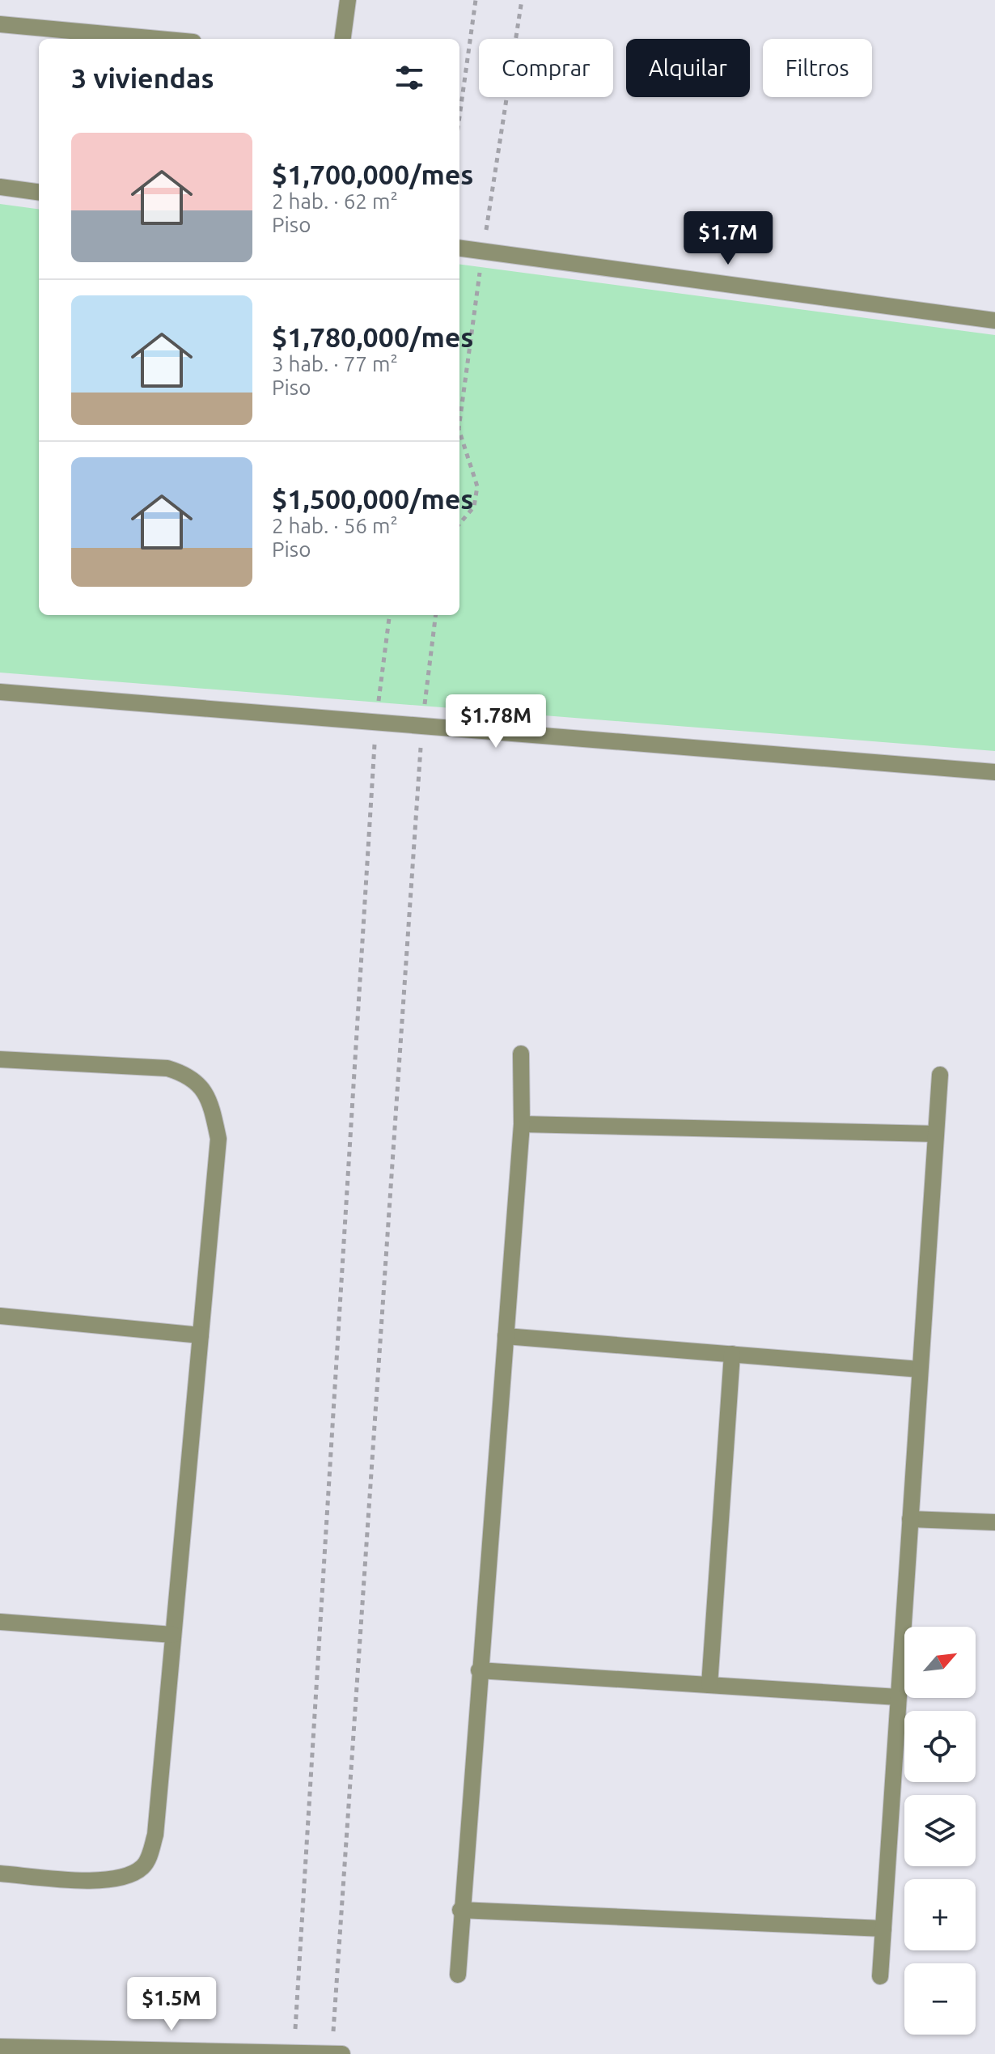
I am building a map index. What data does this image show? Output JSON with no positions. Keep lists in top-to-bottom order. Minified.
{"north":"top right","page":{"chip":["Comprar","Alquilar","Filtros"],"heading":"3 viviendas","list":[{"name":"$1,700,000/mes","note":"2 hab. · 62 m² · Piso"},{"name":"$1,780,000/mes","note":"3 hab. · 77 m² · Piso"},{"name":"$1,500,000/mes","note":"2 hab. · 56 m² · Piso"}],"price":["$1.7M","$1.78M","$1.5M"],"map_buttons":["+","−"]}}
